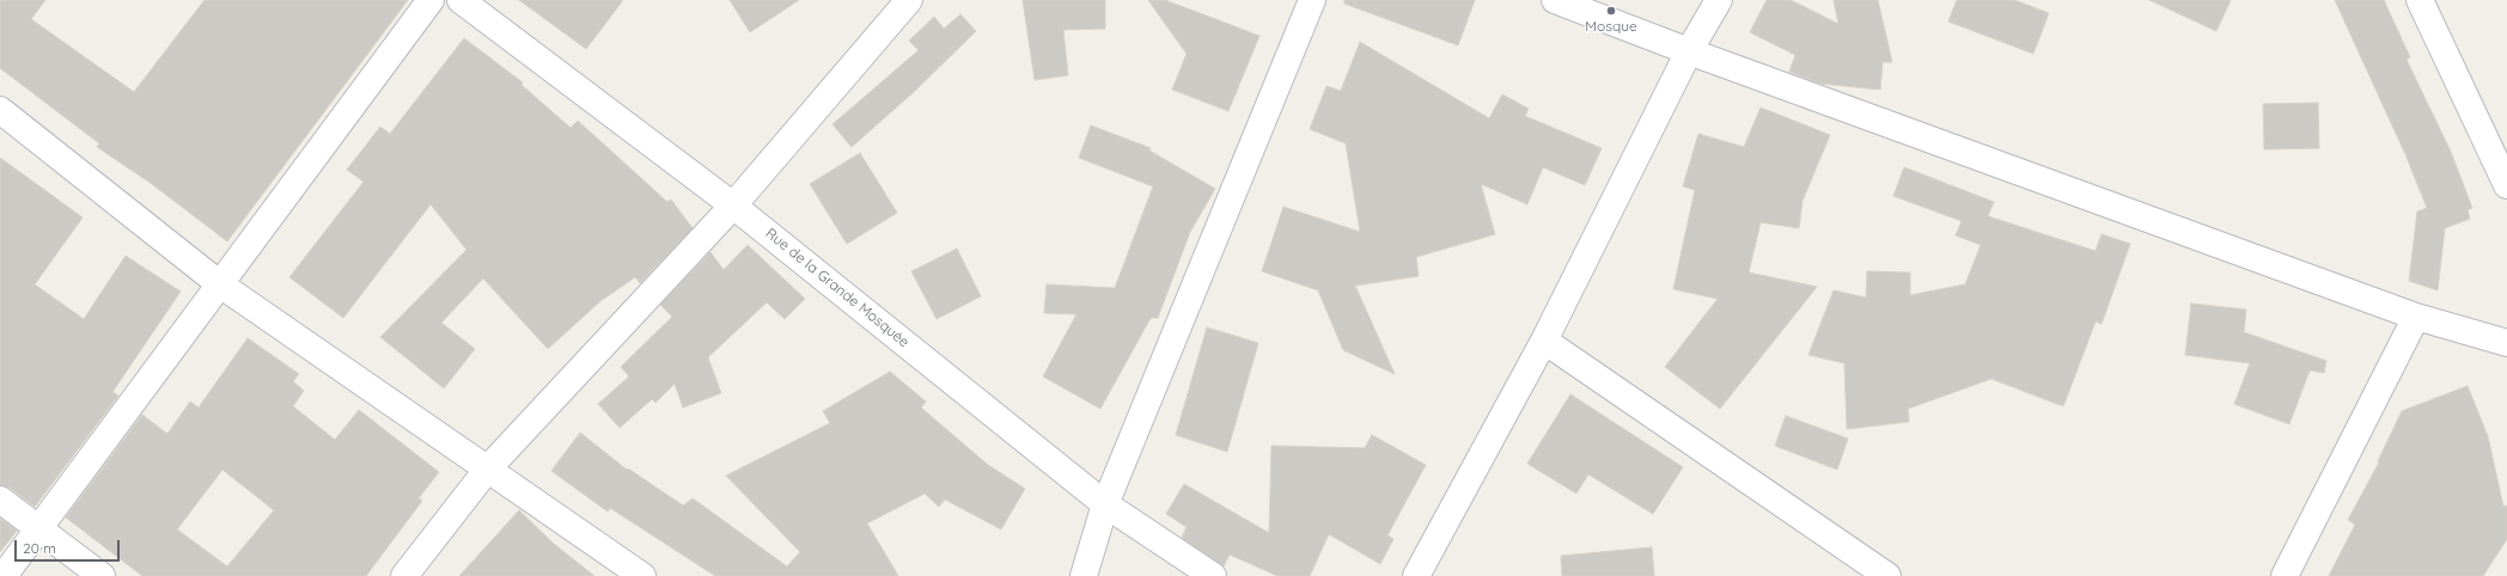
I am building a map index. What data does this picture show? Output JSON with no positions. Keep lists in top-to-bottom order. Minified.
{"streets":{"street":["Rue de la Grande Mosquée"]},"places":["Mosque"],"scale_bar":"20 m"}
